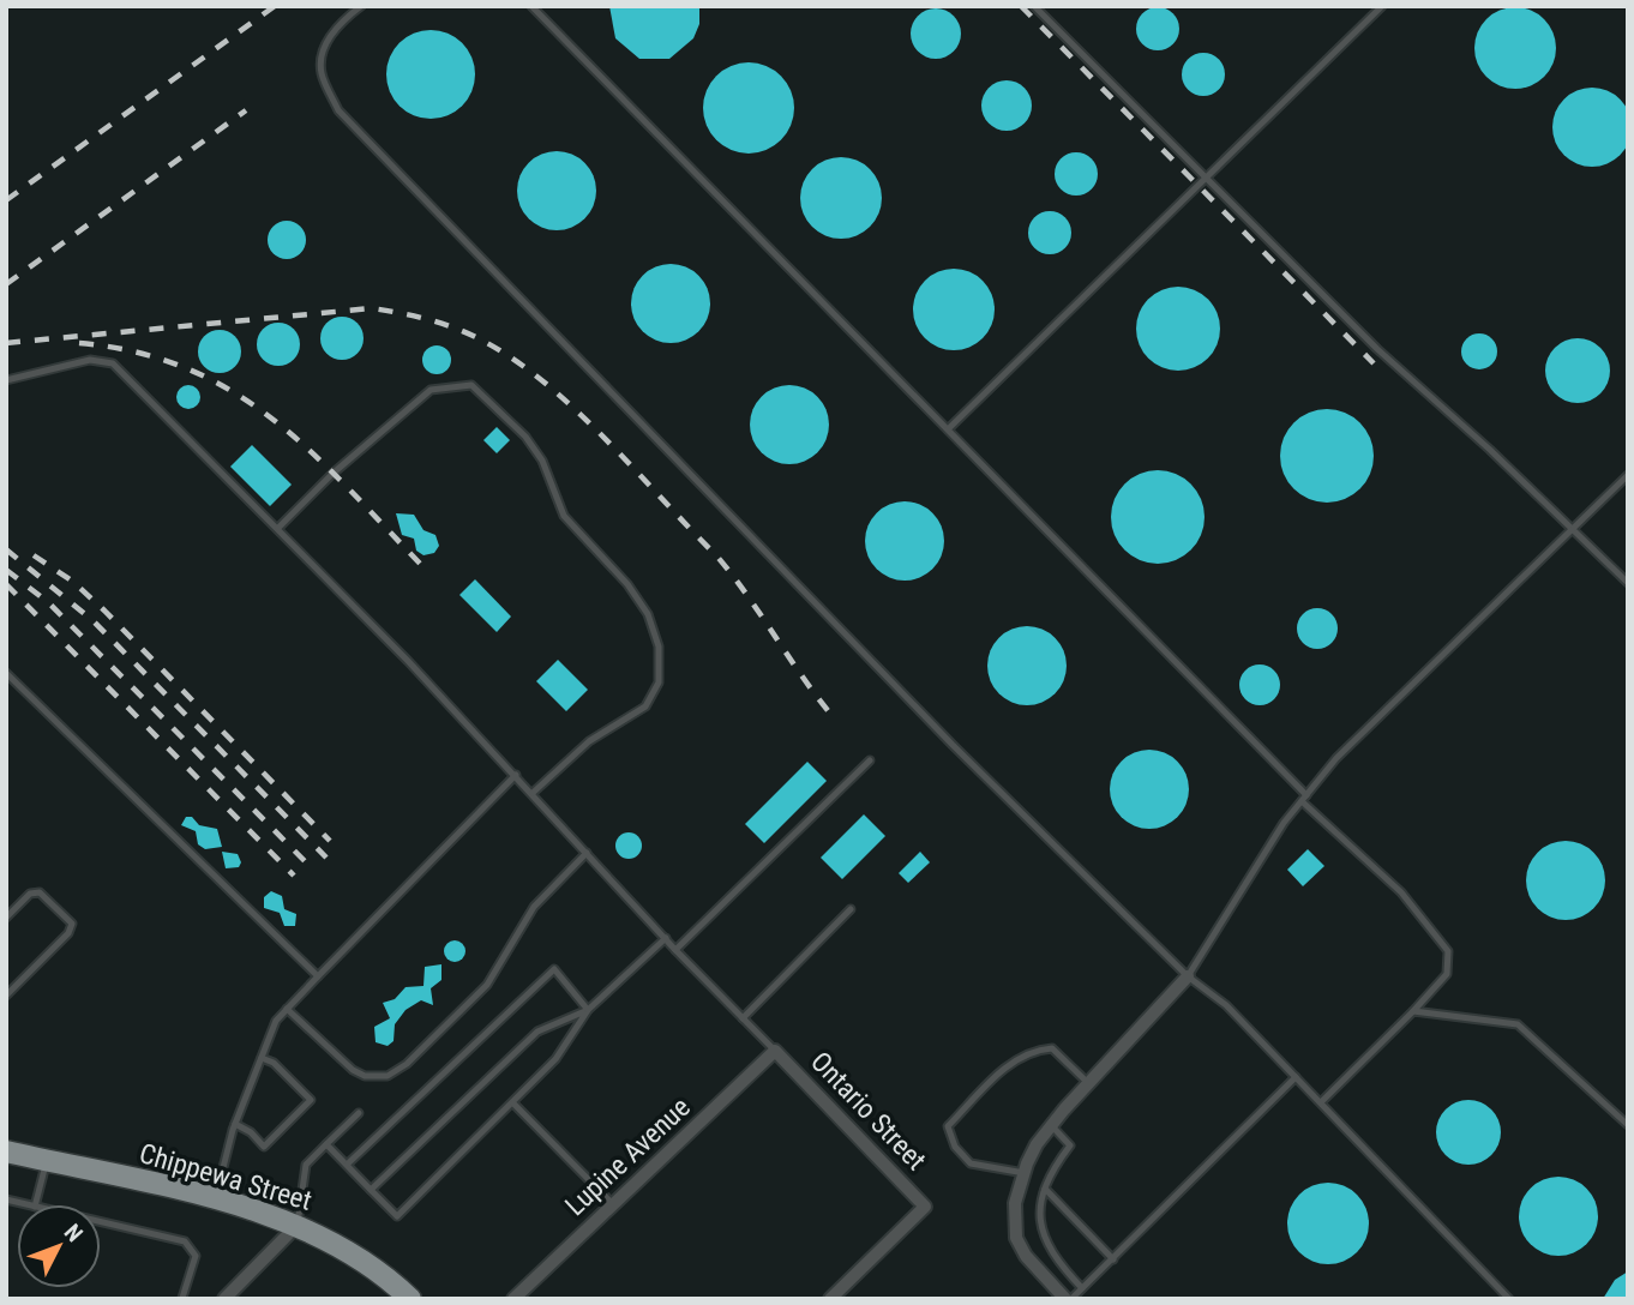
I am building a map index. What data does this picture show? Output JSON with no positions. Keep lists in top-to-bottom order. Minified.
{"streets":{"main road":["Chippewa Street"],"street":["Ontario Street","Lupine Avenue"]},"crossings":[["Ontario Street","Lupine Avenue"]],"north":"top right"}
